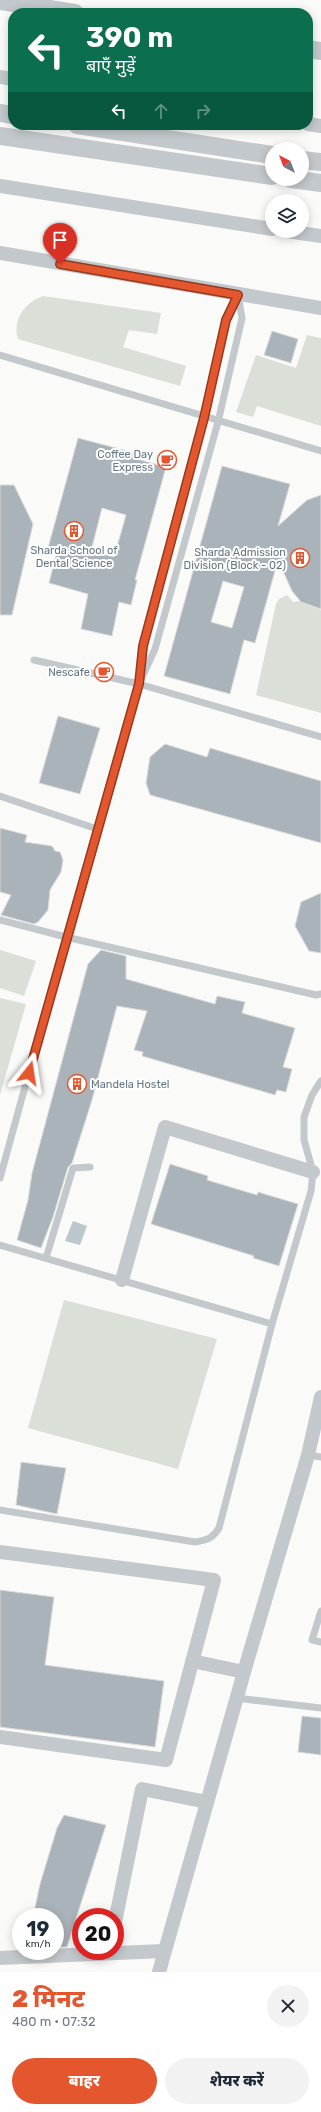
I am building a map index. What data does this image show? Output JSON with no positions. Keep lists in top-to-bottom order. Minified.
{"places":{"cafe":["Coffee Day Express","Nescafe"],"building":["Sharda School of Dental Science","Sharda Admission Division (Block - 02)","Mandela Hostel"]},"north":"top left","page":{"turn":["390 m","बाएँ मुड़ें"],"speed":"19 km/h","limit":"20","heading":["2 मिनट","480 m · 07:32"],"buttons":["बाहर","शेयर करें"]}}
